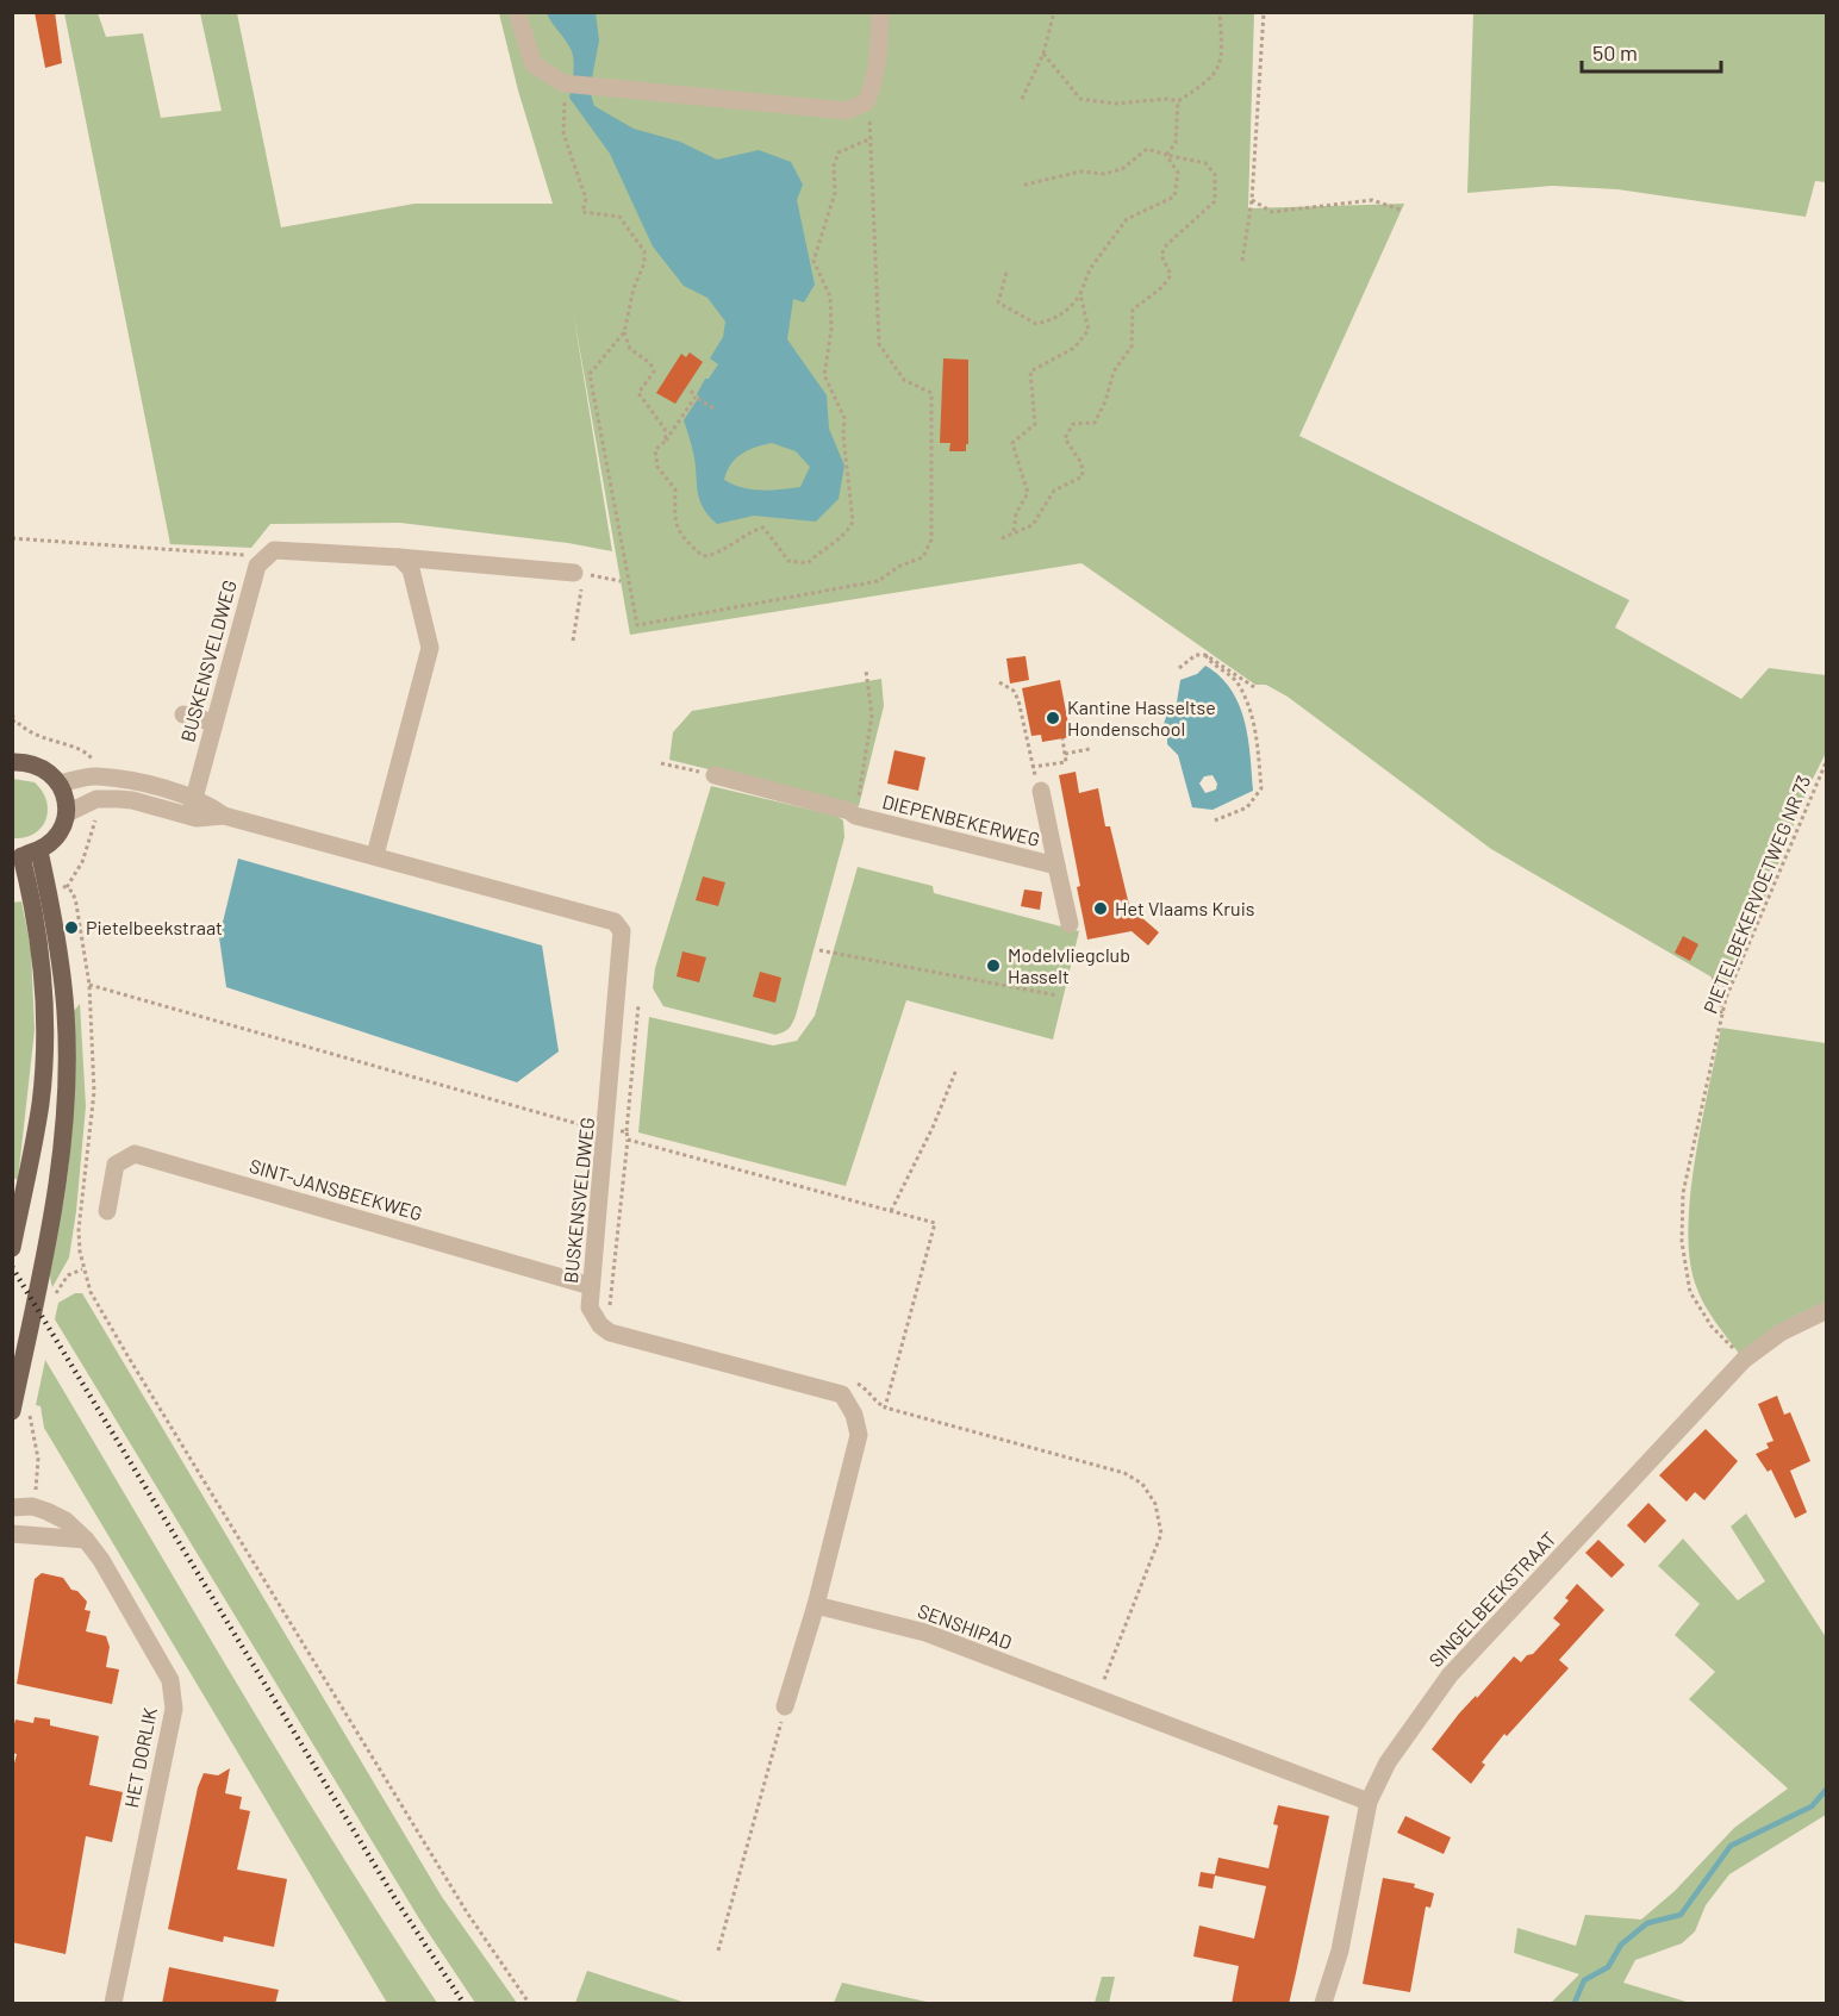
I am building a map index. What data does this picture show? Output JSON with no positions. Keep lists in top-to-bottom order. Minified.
{"streets":{"street":["BUSKENSVELDWEG","DIEPENBEKERWEG","SINT-JANSBEEKWEG","SINGELBEEKSTRAAT","SENSHIPAD","HET DORLIK"],"path":["PIETELBEKERVOETWEG NR 73"]},"crossings":[["BUSKENSVELDWEG","SINT-JANSBEEKWEG"],["BUSKENSVELDWEG","SENSHIPAD"],["PIETELBEKERVOETWEG NR 73","SINGELBEEKSTRAAT"],["SINGELBEEKSTRAAT","SENSHIPAD"]],"places":["Kantine Hasseltse Hondenschool","Het Vlaams Kruis","Pietelbeekstraat","Modelvliegclub Hasselt"],"scale_bar":"50 m"}
